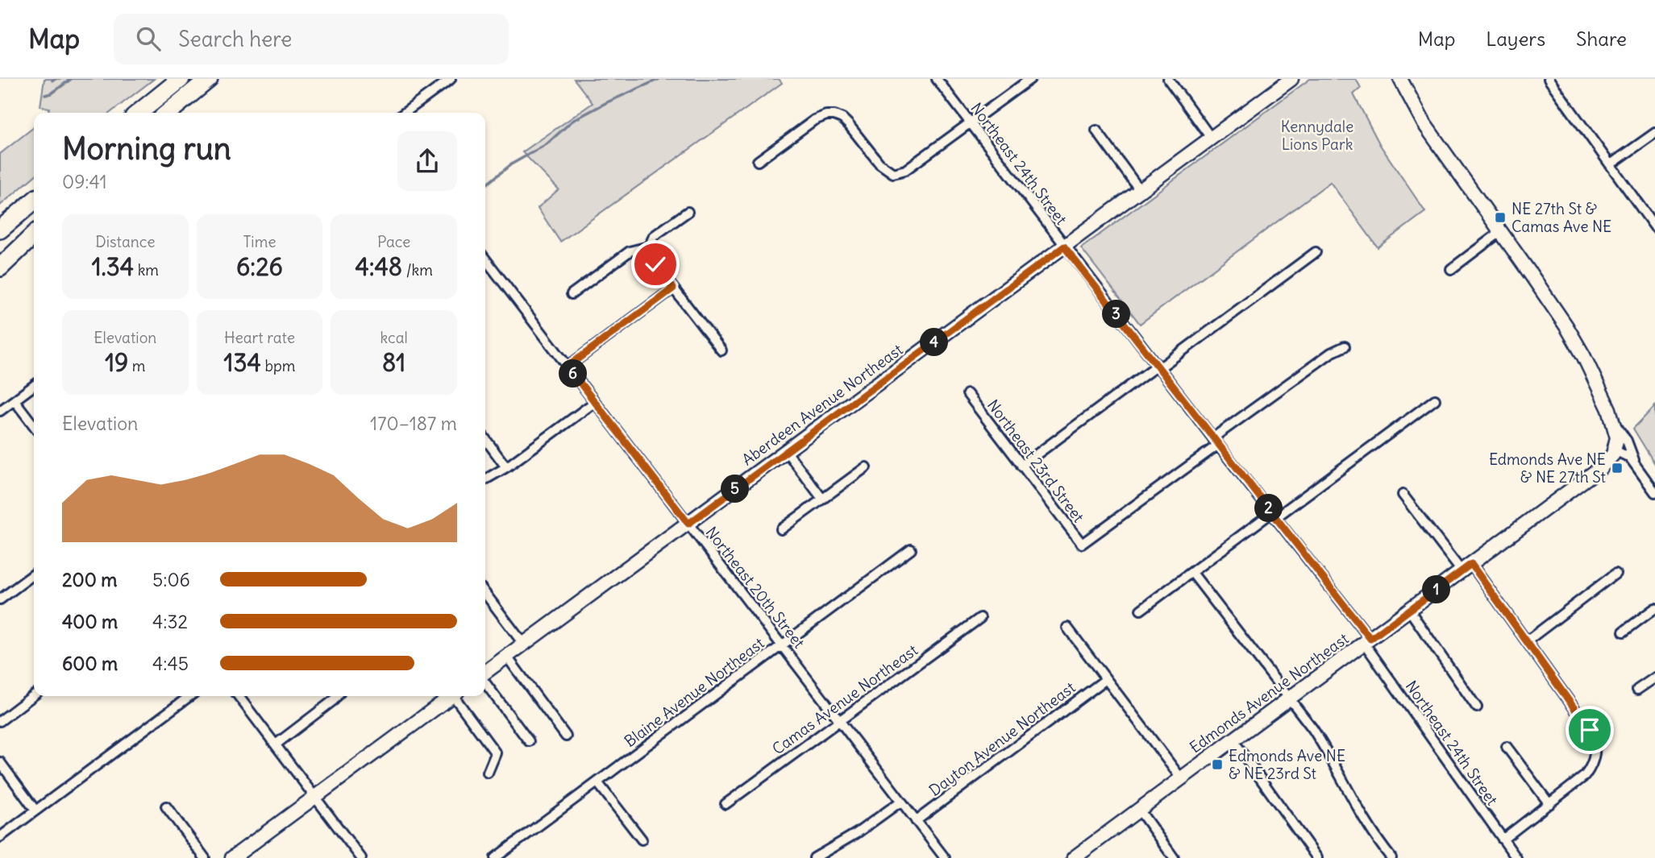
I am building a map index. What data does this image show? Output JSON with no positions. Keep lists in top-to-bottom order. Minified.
{"streets":{"street":["Northeast 24th Street","Aberdeen Avenue Northeast","Northeast 23rd Street","Northeast 20th Street","Blaine Avenue Northeast","Edmonds Avenue Northeast","Camas Avenue Northeast","Dayton Avenue Northeast"]},"crossings":[["Northeast 24th Street","Aberdeen Avenue Northeast"],["Northeast 24th Street","Northeast 23rd Street"],["Northeast 24th Street","Edmonds Avenue Northeast"],["Aberdeen Avenue Northeast","Northeast 20th Street"],["Northeast 20th Street","Blaine Avenue Northeast"],["Northeast 20th Street","Camas Avenue Northeast"],["Northeast 20th Street","Dayton Avenue Northeast"]],"parks":["Kennydale Lions Park"],"places":{"transit":["NE 27th St & Camas Ave NE","Edmonds Ave NE & NE 27th St","Edmonds Ave NE & NE 23rd St"]},"page":{"header":"Map","search":"Search here","nav":["Map","Layers","Share"],"heading":["Morning run","09:41"],"stats":[["Distance","1.34 km"],["Time","6:26"],["Pace","4:48 /km"],["Elevation","19 m"],["Heart rate","134 bpm"],["kcal","81"]],"pins":["3","4","6","5","2","1"],"chart":["Elevation","170–187 m"],"list":[{"name":"200 m","note":"5:06"},{"name":"400 m","note":"4:32"},{"name":"600 m","note":"4:45"}]}}
